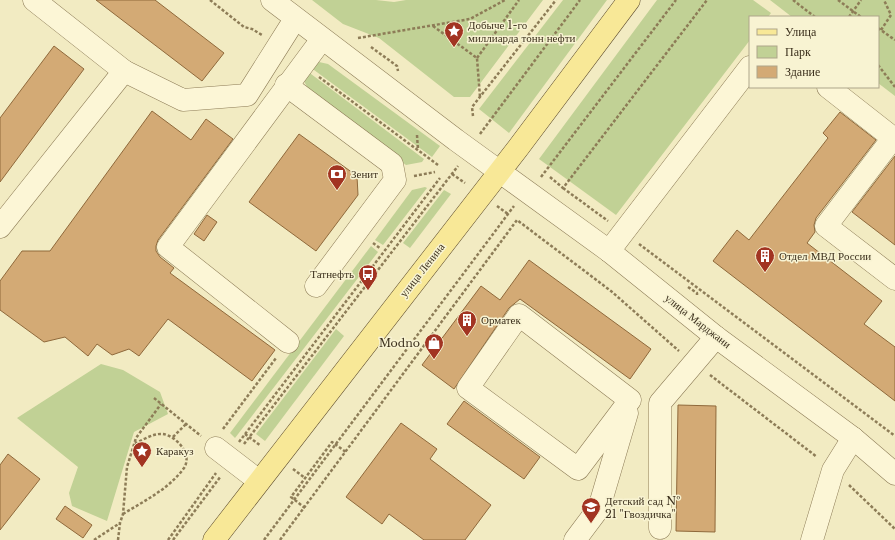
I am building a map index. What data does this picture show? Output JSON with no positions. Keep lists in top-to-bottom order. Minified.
{"streets":{"main road":["улица Ленина"],"street":["улица Марджани"]},"crossings":[["улица Ленина","улица Марджани"]],"places":{"place":["Добыче 1-го миллиарда тонн нефти","Каракуз"],"bank":["Зенит"],"building":["Отдел МВД России","Орматек"],"bus stop":["Татнефть"],"shop":["Modno"],"school or university":["Детский сад № 21 \"Гвоздичка\""]},"legend":["Улица","Парк","Здание"]}
